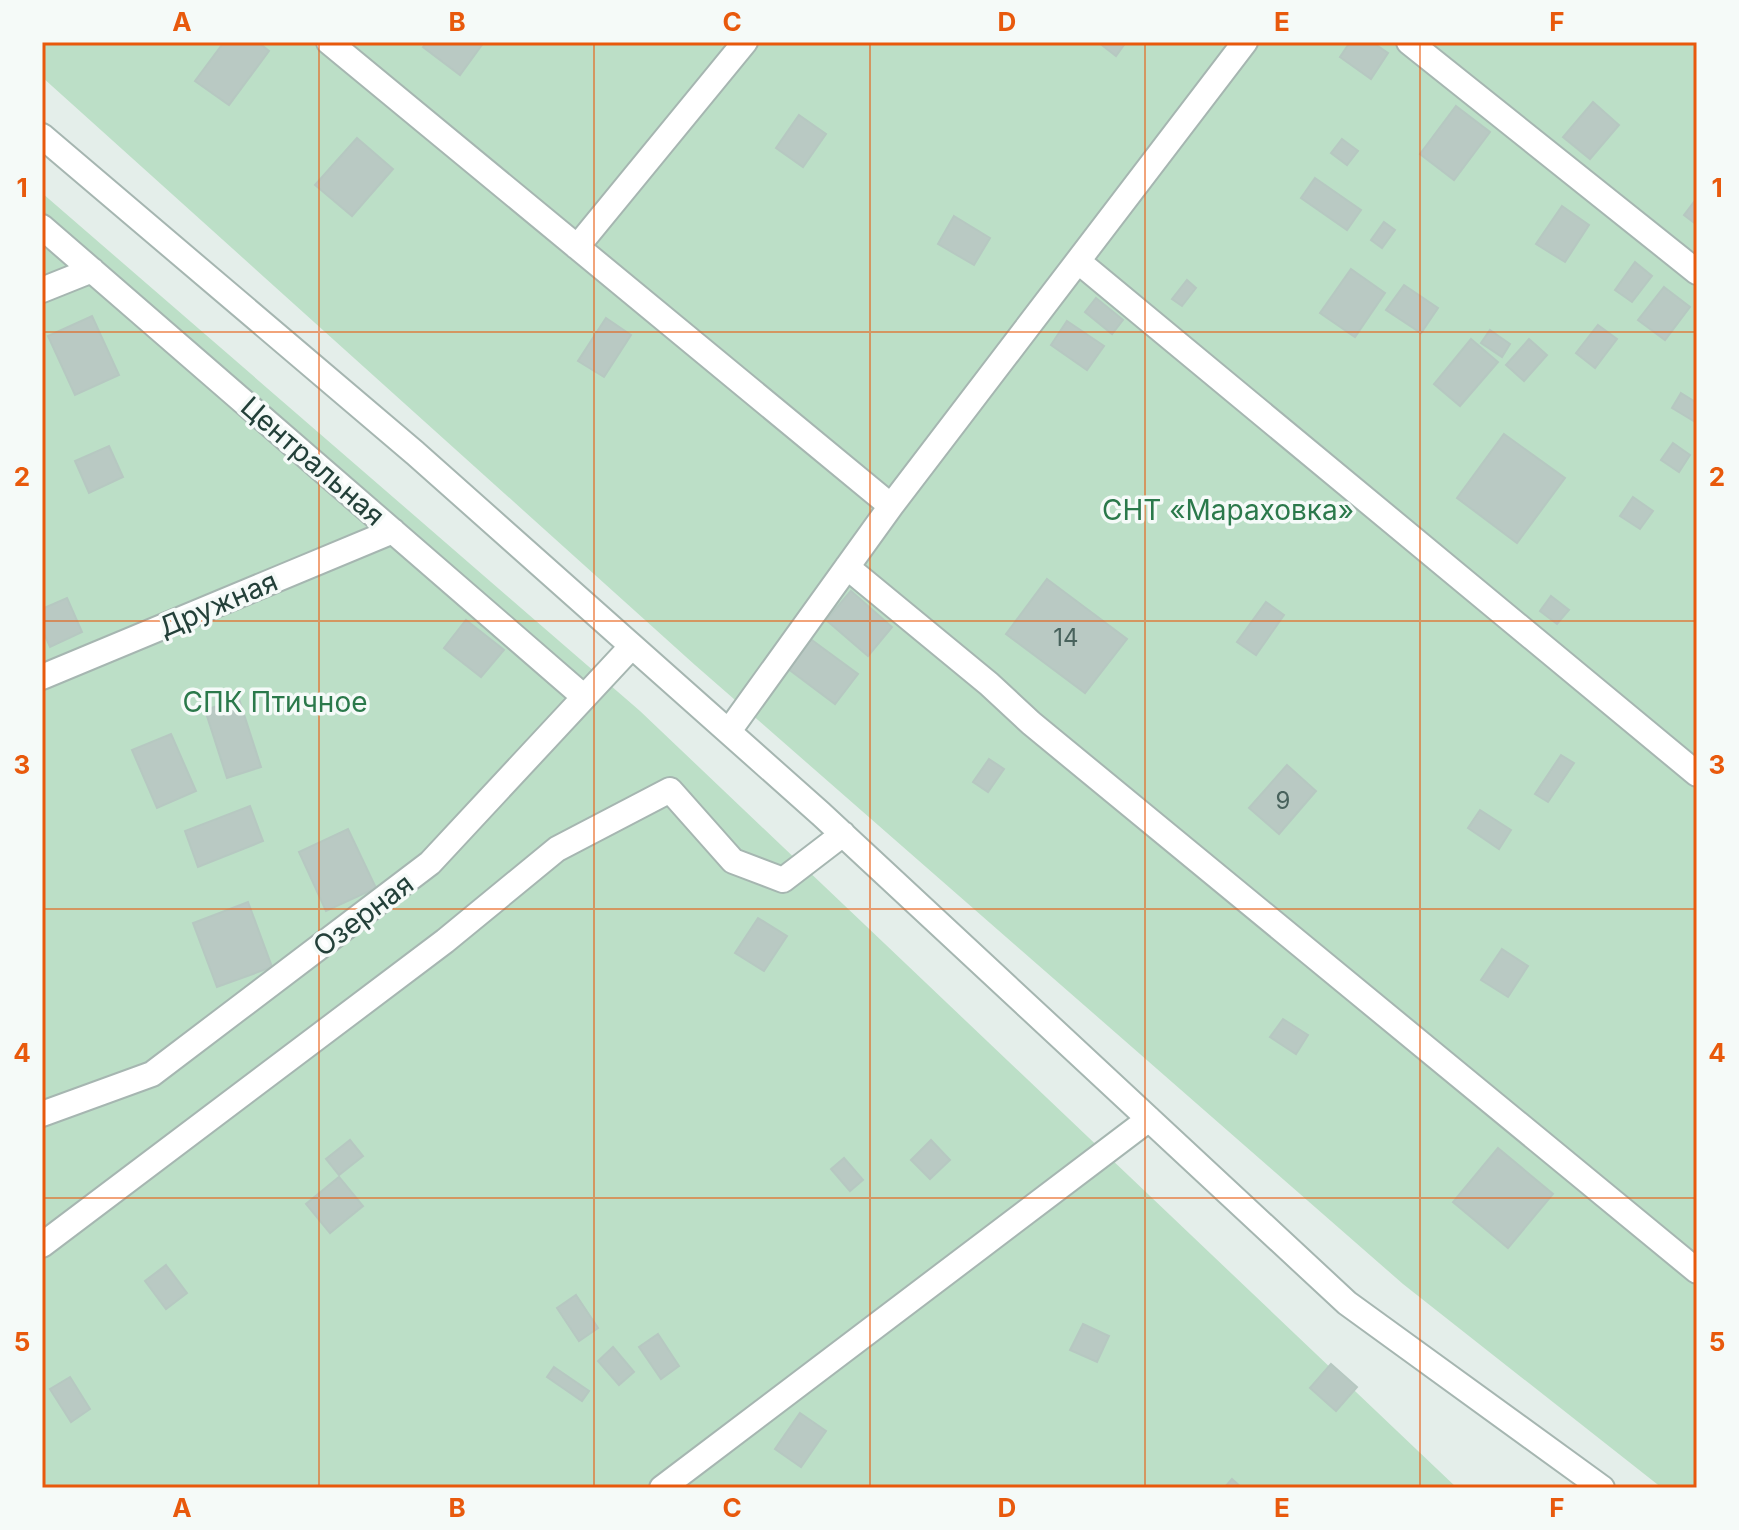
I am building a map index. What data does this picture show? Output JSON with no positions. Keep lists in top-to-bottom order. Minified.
{"streets":{"street":["Центральная","Дружная","Озерная"]},"crossings":[["Центральная","Дружная"],["Центральная","Озерная"]],"parks":["СНТ «Мараховка»","СПК Птичное"],"house_numbers":["14","9"],"grid":{"columns":["A","B","C","D","E","F"],"rows":["1","2","3","4","5"]}}
